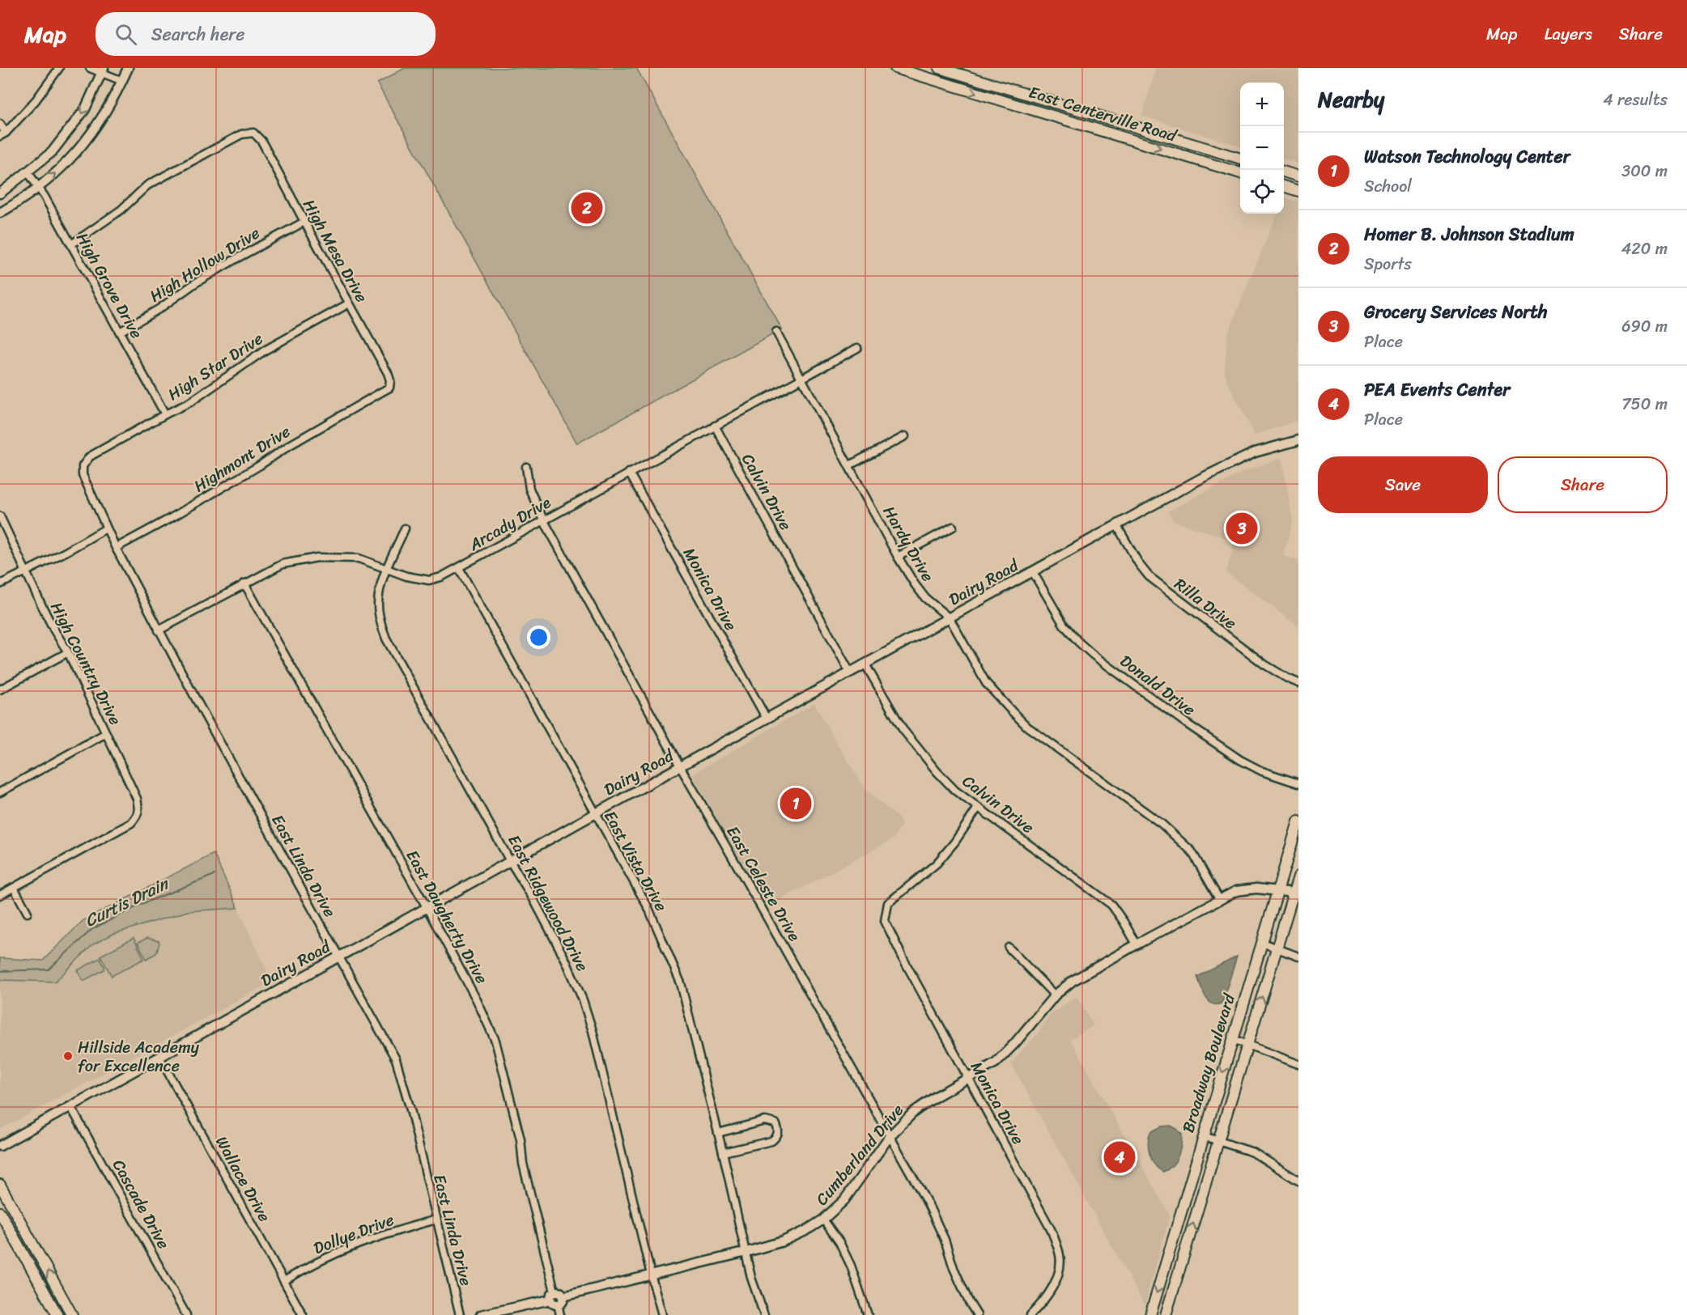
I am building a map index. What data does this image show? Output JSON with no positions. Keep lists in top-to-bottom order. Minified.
{"streets":{"main road":["East Centerville Road","Broadway Boulevard"],"street":["High Mesa Drive","High Hollow Drive","High Grove Drive","High Star Drive","Highmont Drive","Calvin Drive","Arcady Drive","Hardy Drive","Dairy Road","Monica Drive","Rilla Drive","High Country Drive","Donald Drive","East Vista Drive","East Linda Drive","East Celeste Drive","East Ridgewood Drive","East Daugherty Drive","Cumberland Drive","Wallace Drive","Cascade Drive","Dollye Drive"]},"crossings":[["High Mesa Drive","High Hollow Drive"],["High Mesa Drive","High Grove Drive"],["High Mesa Drive","High Star Drive"],["High Mesa Drive","Highmont Drive"],["High Hollow Drive","High Grove Drive"],["High Grove Drive","High Star Drive"],["High Star Drive","East Linda Drive"],["Highmont Drive","East Linda Drive"],["Calvin Drive","Arcady Drive"],["Calvin Drive","Dairy Road"],["Calvin Drive","Monica Drive"],["Calvin Drive","Cumberland Drive"],["Arcady Drive","Hardy Drive"],["Arcady Drive","Monica Drive"],["Arcady Drive","East Vista Drive"],["Arcady Drive","East Linda Drive"],["Arcady Drive","East Celeste Drive"],["Arcady Drive","East Ridgewood Drive"],["Arcady Drive","East Daugherty Drive"],["Hardy Drive","Dairy Road"],["Hardy Drive","Cumberland Drive"],["Dairy Road","Monica Drive"],["Dairy Road","Rilla Drive"],["Dairy Road","Donald Drive"],["Dairy Road","East Vista Drive"],["Dairy Road","East Linda Drive"],["Dairy Road","East Celeste Drive"],["Dairy Road","East Ridgewood Drive"],["Dairy Road","East Daugherty Drive"],["Dairy Road","Wallace Drive"],["Dairy Road","Cascade Drive"],["Monica Drive","Cumberland Drive"],["East Vista Drive","Cumberland Drive"],["East Linda Drive","Dollye Drive"],["East Celeste Drive","Cumberland Drive"],["East Ridgewood Drive","Cumberland Drive"],["East Daugherty Drive","Cumberland Drive"],["Broadway Boulevard","Cumberland Drive"],["Wallace Drive","Dollye Drive"]],"water":["Curtis Drain"],"places":["Hillside Academy for Excellence"],"page":{"header":"Map","search":"Search here","nav":["Map","Layers","Share"],"heading":["Nearby","4 results"],"map_buttons":["+","−"],"list":[{"mark":"1","name":"Watson Technology Center","note":"School","value":"300 m"},{"mark":"2","name":"Homer B. Johnson Stadium","note":"Sports","value":"420 m"},{"mark":"3","name":"Grocery Services North","note":"Place","value":"690 m"},{"mark":"4","name":"PEA Events Center","note":"Place","value":"750 m"}],"pins":["2","3","1","4"],"buttons":["Save","Share"]}}
